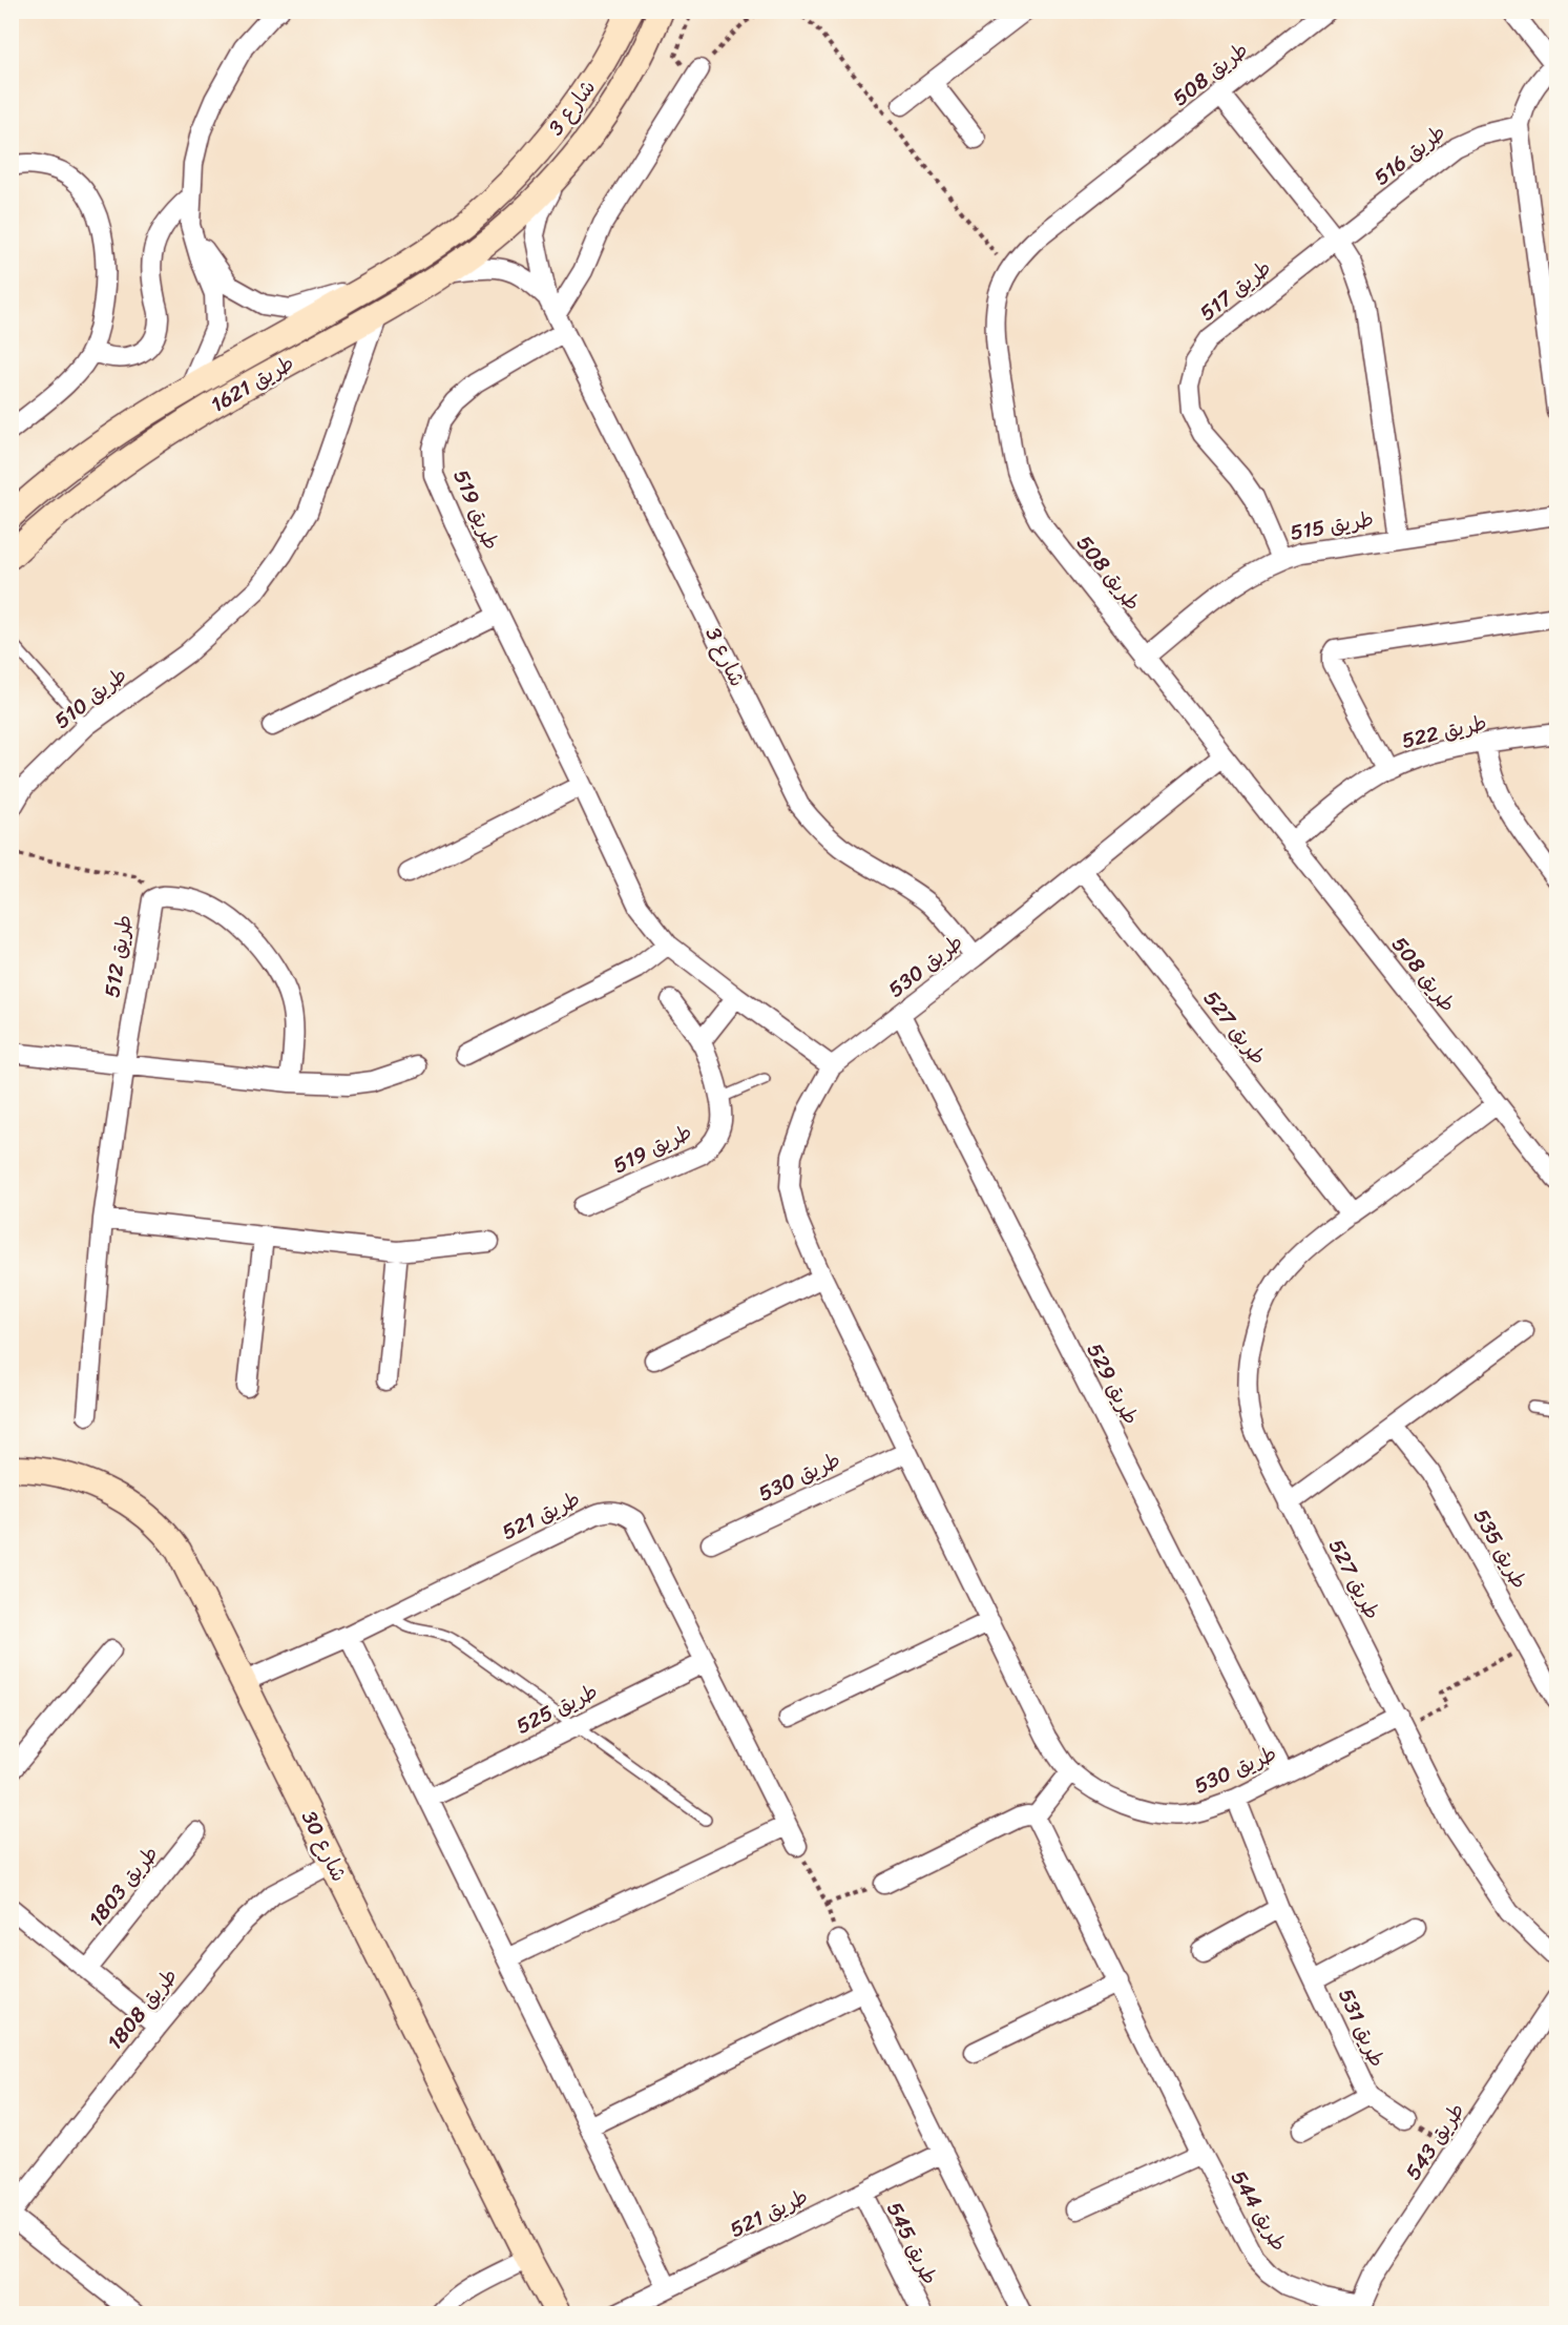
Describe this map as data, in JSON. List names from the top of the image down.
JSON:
{
  "streets": {
    "street": [
      "طريق 508",
      "شارع 3",
      "طريق 516",
      "طريق 517",
      "طريق 1621",
      "طريق 519",
      "طريق 515",
      "طريق 510",
      "طريق 522",
      "طريق 512",
      "طريق 530",
      "طريق 527",
      "طريق 529",
      "طريق 521",
      "طريق 535",
      "طريق 525",
      "شارع 30",
      "طريق 1803",
      "طريق 1808",
      "طريق 531",
      "طريق 543",
      "طريق 544",
      "طريق 545"
    ]
  },
  "crossings": [
    ["طريق 508", "طريق 515"],
    ["طريق 508", "طريق 522"],
    ["طريق 508", "طريق 530"],
    ["طريق 508", "طريق 527"],
    ["شارع 3", "طريق 1621"],
    ["شارع 3", "طريق 519"],
    ["شارع 3", "طريق 530"],
    ["طريق 516", "طريق 517"],
    ["طريق 517", "طريق 515"],
    ["طريق 1621", "طريق 510"],
    ["طريق 519", "طريق 530"],
    ["طريق 530", "طريق 527"],
    ["طريق 530", "طريق 529"],
    ["طريق 530", "طريق 531"],
    ["طريق 521", "طريق 525"],
    ["طريق 521", "شارع 30"],
    ["طريق 521", "طريق 545"],
    ["شارع 30", "طريق 1808"],
    ["طريق 543", "طريق 544"]
  ]
}
